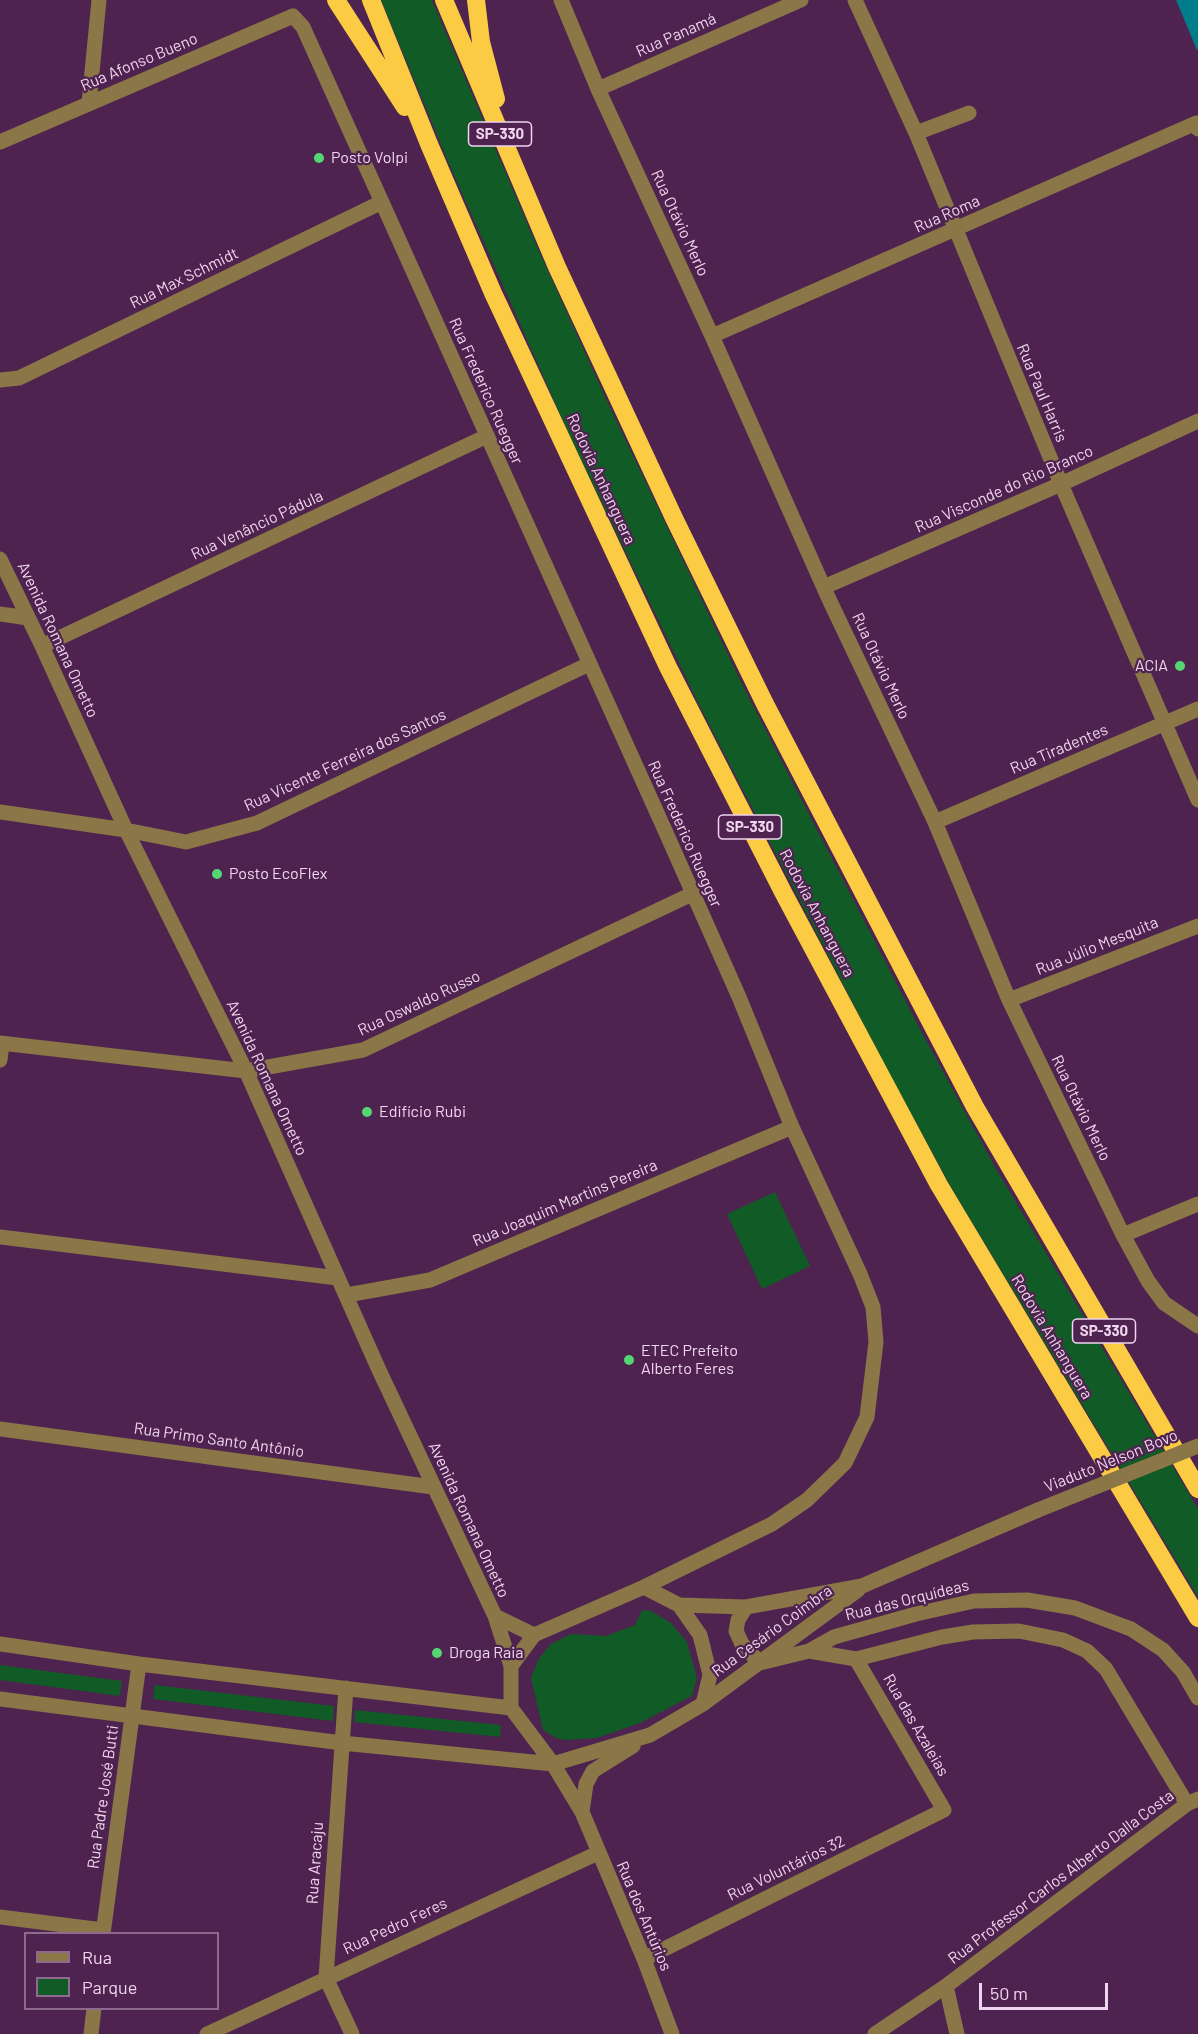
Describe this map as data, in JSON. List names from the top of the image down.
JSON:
{
  "streets": {
    "highway": ["SP-330", "Rodovia Anhanguera"],
    "street": [
      "Rua Panamá",
      "Rua Afonso Bueno",
      "Rua Roma",
      "Rua Otávio Merlo",
      "Rua Max Schmidt",
      "Rua Frederico Ruegger",
      "Rua Paul Harris",
      "Rua Visconde do Rio Branco",
      "Rua Venâncio Pádula",
      "Avenida Romana Ometto",
      "Rua Tiradentes",
      "Rua Vicente Ferreira dos Santos",
      "Rua Júlio Mesquita",
      "Rua Oswaldo Russo",
      "Rua Joaquim Martins Pereira",
      "Rua Primo Santo Antônio",
      "Viaduto Nelson Bovo",
      "Rua das Orquídeas",
      "Rua Cesário Coimbra",
      "Rua das Azaleias",
      "Rua Padre José Butti",
      "Rua Aracaju",
      "Rua Voluntários 32",
      "Rua Professor Carlos Alberto Dalla Costa",
      "Rua dos Antúrios",
      "Rua Pedro Feres"
    ]
  },
  "crossings": [
    ["Rua Panamá", "Rua Otávio Merlo"],
    ["Rua Afonso Bueno", "Rua Frederico Ruegger"],
    ["Rua Roma", "Rua Otávio Merlo"],
    ["Rua Roma", "Rua Paul Harris"],
    ["Rua Otávio Merlo", "Rua Visconde do Rio Branco"],
    ["Rua Otávio Merlo", "Rua Tiradentes"],
    ["Rua Otávio Merlo", "Rua Júlio Mesquita"],
    ["Rua Max Schmidt", "Rua Frederico Ruegger"],
    ["Rua Frederico Ruegger", "Rua Venâncio Pádula"],
    ["Rua Frederico Ruegger", "Avenida Romana Ometto"],
    ["Rua Frederico Ruegger", "Rua Vicente Ferreira dos Santos"],
    ["Rua Frederico Ruegger", "Rua Oswaldo Russo"],
    ["Rua Frederico Ruegger", "Rua Joaquim Martins Pereira"],
    ["Rua Frederico Ruegger", "Rua Cesário Coimbra"],
    ["Rua Frederico Ruegger", "Rua dos Antúrios"],
    ["Rua Paul Harris", "Rua Visconde do Rio Branco"],
    ["Rua Paul Harris", "Rua Tiradentes"],
    ["Rua Venâncio Pádula", "Avenida Romana Ometto"],
    ["Avenida Romana Ometto", "Rua Vicente Ferreira dos Santos"],
    ["Avenida Romana Ometto", "Rua Oswaldo Russo"],
    ["Avenida Romana Ometto", "Rua Joaquim Martins Pereira"],
    ["Avenida Romana Ometto", "Rua Primo Santo Antônio"],
    ["Avenida Romana Ometto", "Rua Cesário Coimbra"],
    ["Avenida Romana Ometto", "Rua dos Antúrios"],
    ["Viaduto Nelson Bovo", "Rua Cesário Coimbra"],
    ["Rua das Orquídeas", "Rua Cesário Coimbra"],
    ["Rua das Orquídeas", "Rua das Azaleias"],
    ["Rua das Orquídeas", "Rua Professor Carlos Alberto Dalla Costa"],
    ["Rua Cesário Coimbra", "Rua dos Antúrios"],
    ["Rua das Azaleias", "Rua Voluntários 32"],
    ["Rua Aracaju", "Rua Pedro Feres"],
    ["Rua Voluntários 32", "Rua dos Antúrios"],
    ["Rua dos Antúrios", "Rua Pedro Feres"]
  ],
  "places": [
    "Posto Volpi",
    "ACIA",
    "Posto EcoFlex",
    "Edifício Rubi",
    "ETEC Prefeito Alberto Feres",
    "Droga Raia"
  ],
  "legend": ["Rua", "Parque"],
  "scale_bar": "50 m"
}
